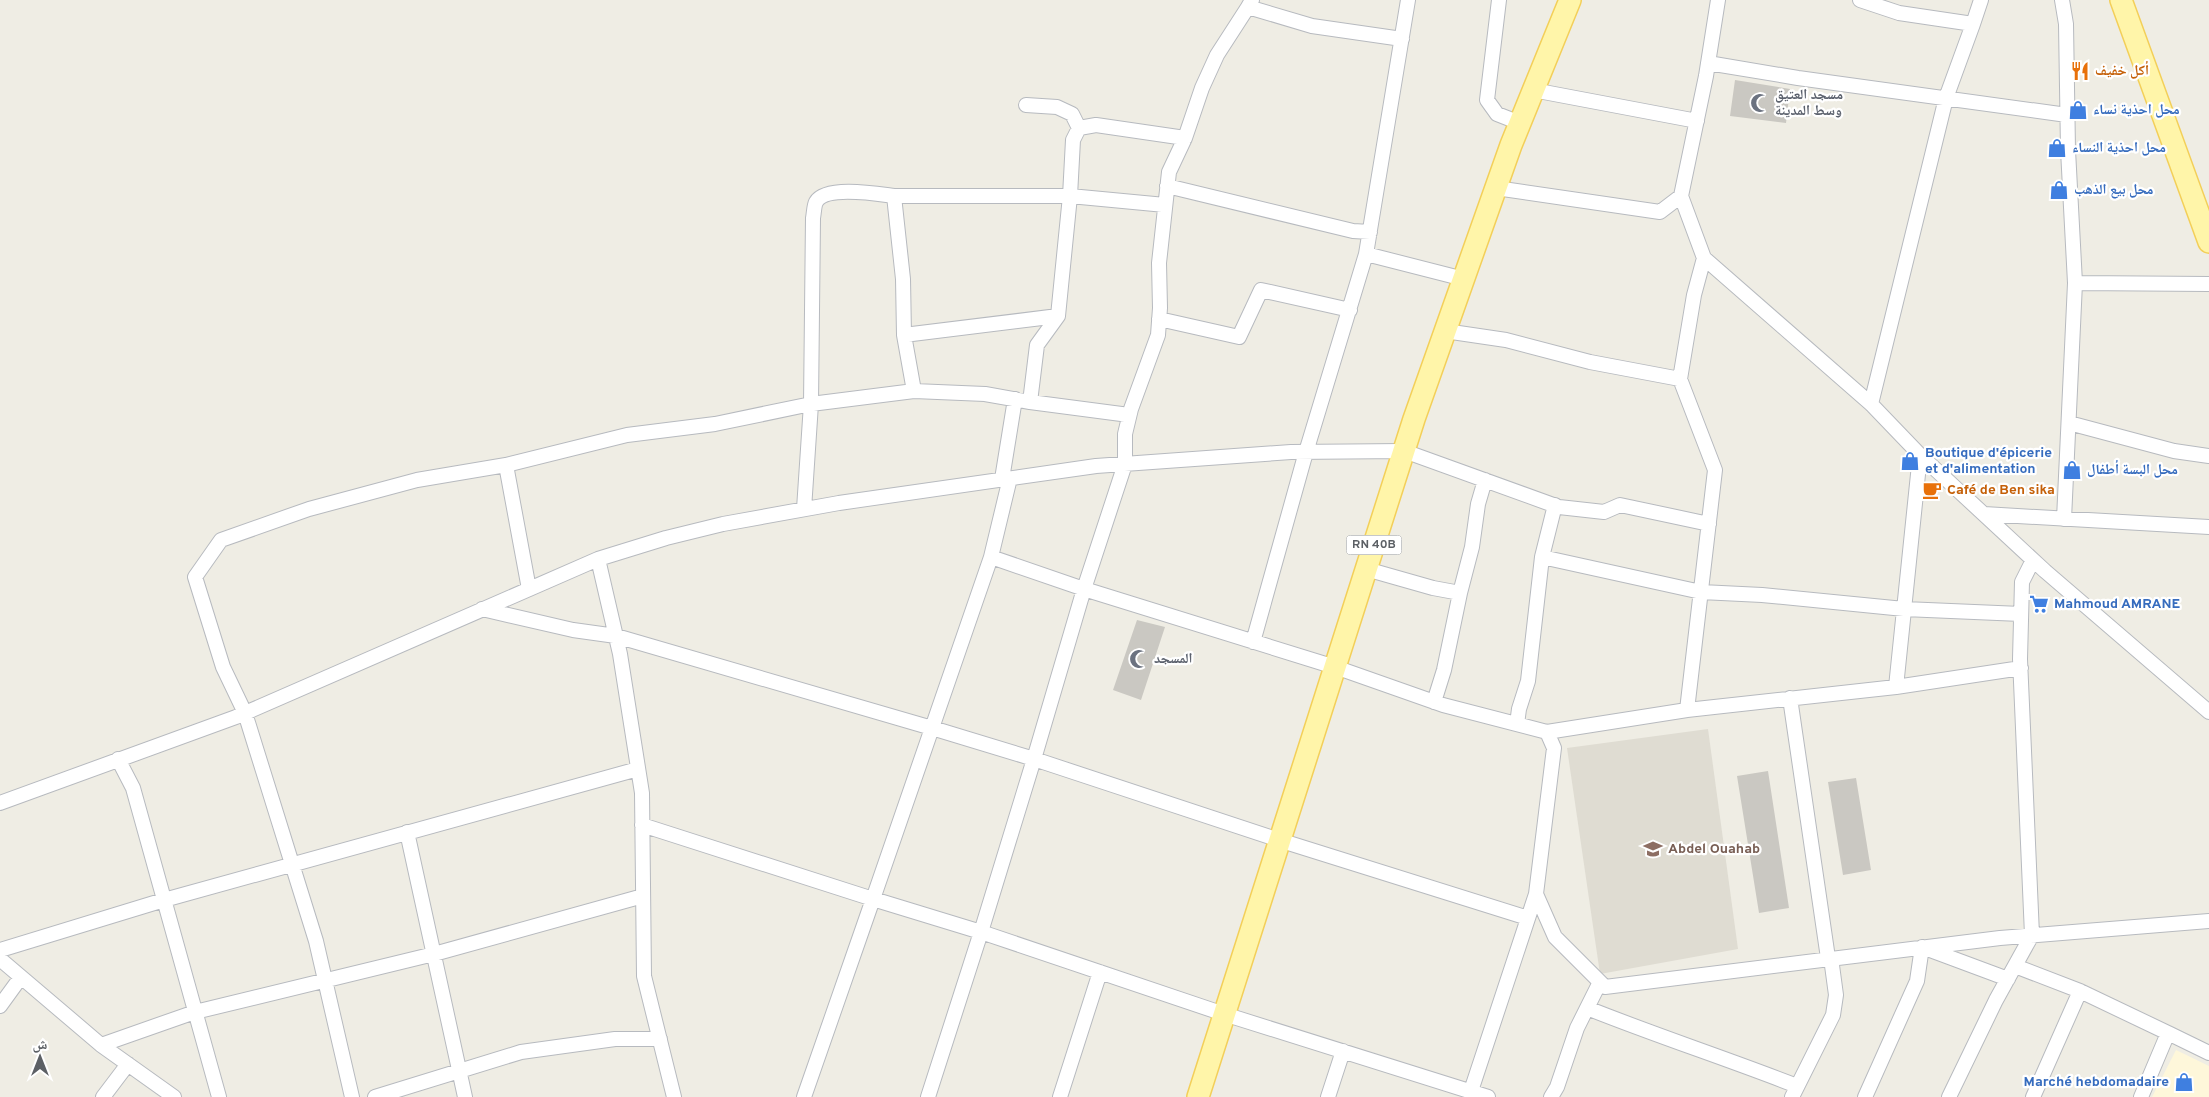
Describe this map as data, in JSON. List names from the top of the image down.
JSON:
{
  "streets": {
    "main road": ["RN 40B"]
  },
  "places": {
    "restaurant": ["أكل خفيف"],
    "mosque": ["مسجد العتيق وسط المدينة", "المسجد"],
    "shop": [
      "محل احذية نساء",
      "محل احذية النساء",
      "محل بيع الذهب",
      "Boutique d'épicerie et d'alimentation",
      "محل البسة أطفال",
      "Marché hebdomadaire"
    ],
    "cafe": ["Café de Ben sika"],
    "supermarket": ["Mahmoud AMRANE"],
    "school or university": ["Abdel Ouahab"]
  },
  "north": "top"
}
